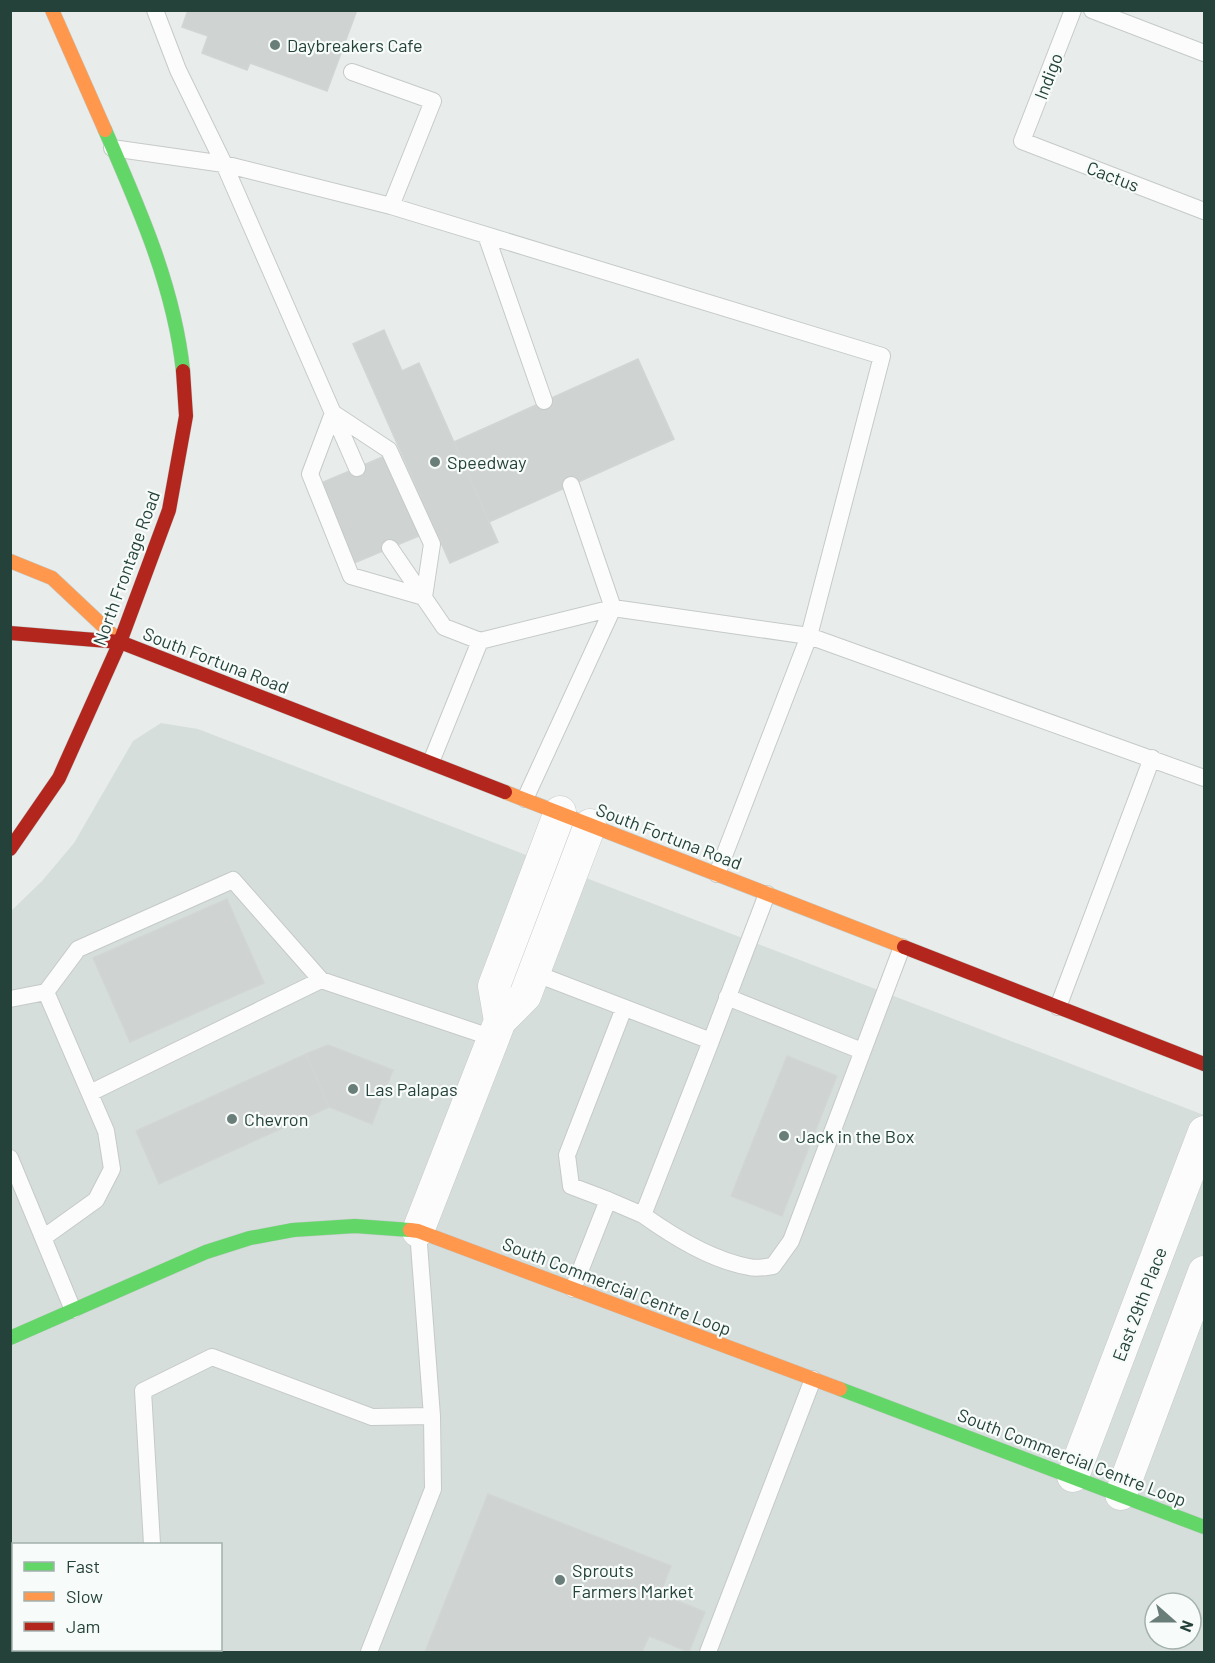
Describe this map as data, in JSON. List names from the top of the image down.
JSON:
{
  "streets": {
    "main road": ["North Frontage Road", "South Fortuna Road", "South Commercial Centre Loop"],
    "street": ["East 29th Place"],
    "lane": ["Indigo", "Cactus"]
  },
  "crossings": [
    ["Indigo", "Cactus"],
    ["North Frontage Road", "South Fortuna Road"],
    ["South Commercial Centre Loop", "East 29th Place"]
  ],
  "places": [
    "Daybreakers Cafe",
    "Speedway",
    "Las Palapas",
    "Chevron",
    "Jack in the Box",
    "Sprouts Farmers Market"
  ],
  "legend": ["Fast", "Slow", "Jam"],
  "north": "right"
}
